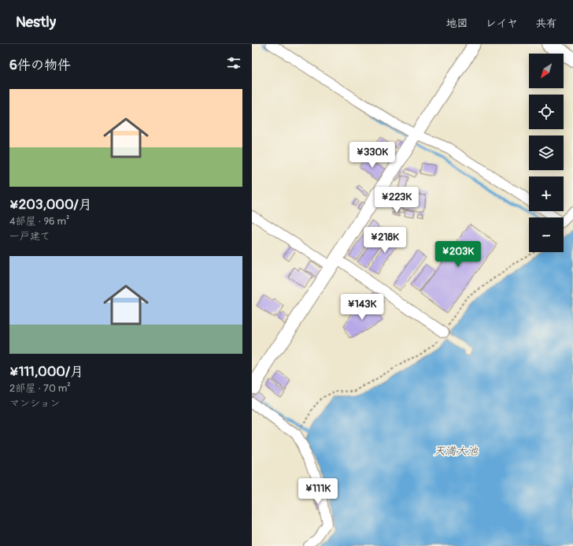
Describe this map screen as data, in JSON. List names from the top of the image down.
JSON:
{
  "water": ["天満大池"],
  "north": "bottom left",
  "page": {
    "header": "Nestly",
    "nav": ["地図", "レイヤ", "共有"],
    "heading": "6件の物件",
    "map_buttons": ["+", "−"],
    "list": [
      {
        "name": "¥203,000/月",
        "note": "4部屋 · 96 m² · 一戸建て"
      },
      {
        "name": "¥111,000/月",
        "note": "2部屋 · 70 m² · マンション"
      }
    ],
    "price": [
      "¥330K",
      "¥223K",
      "¥218K",
      "¥203K",
      "¥143K",
      "¥111K"
    ]
  }
}
